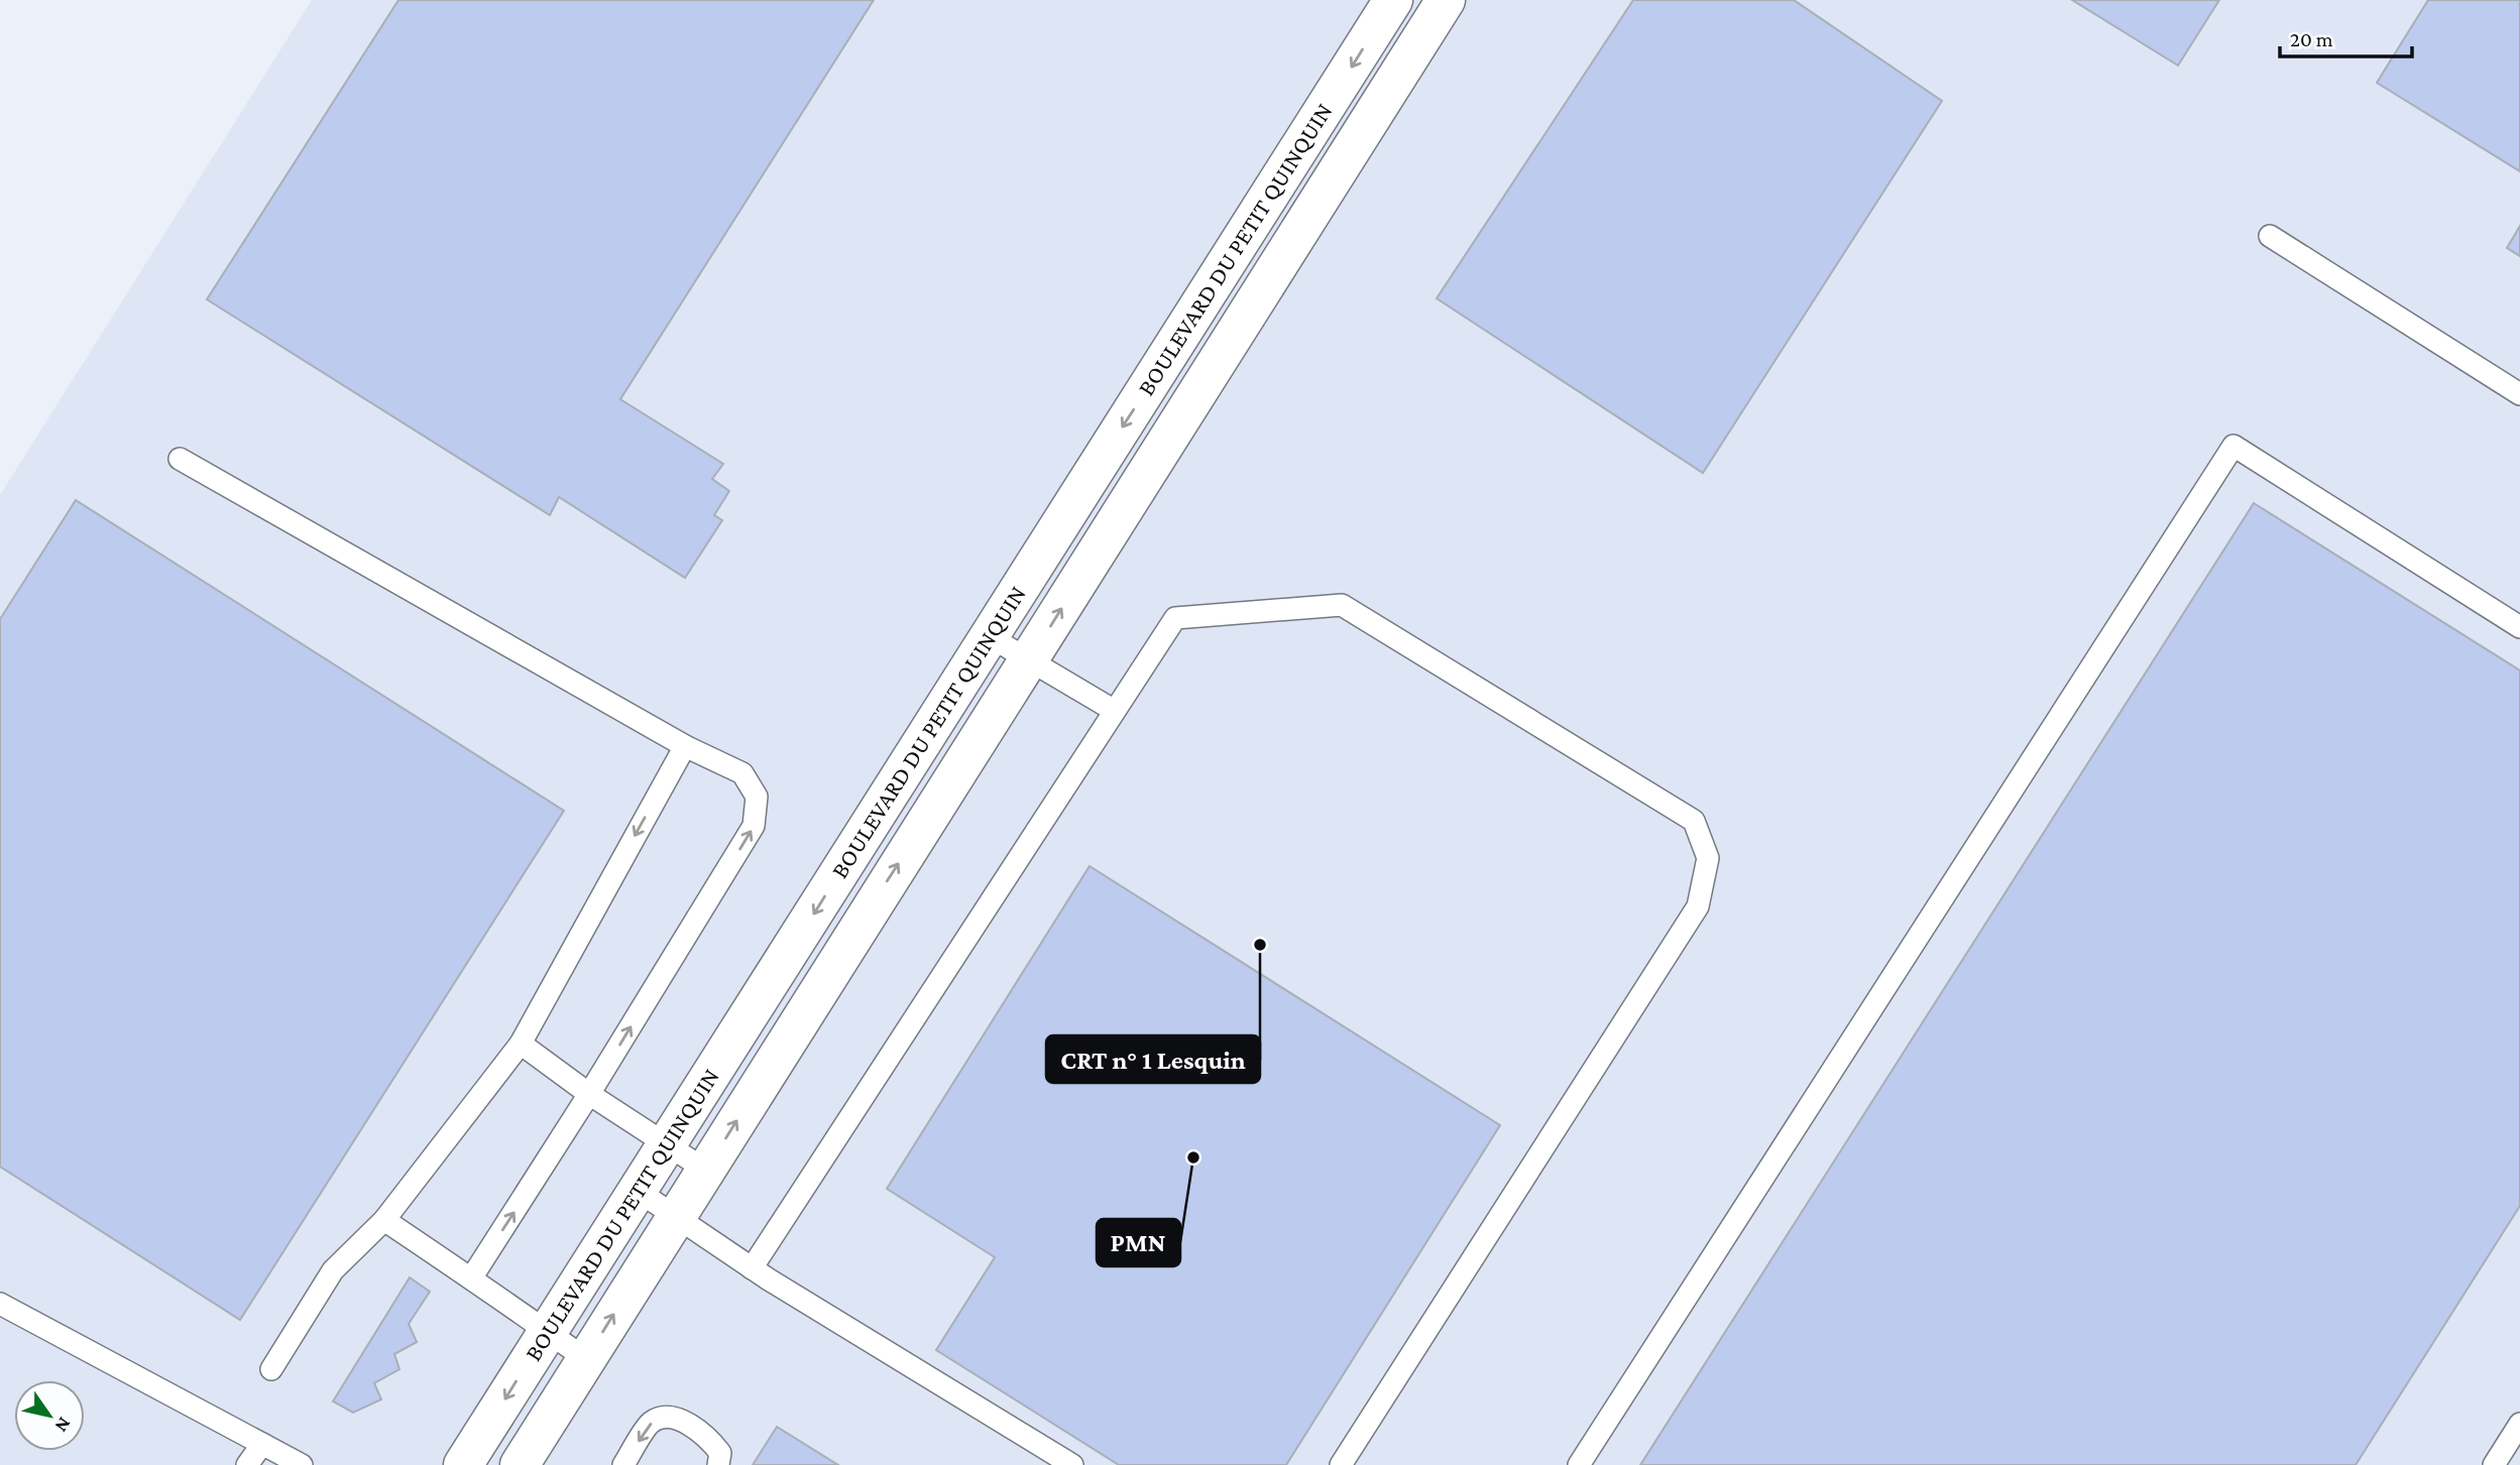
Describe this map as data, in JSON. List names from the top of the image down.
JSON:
{
  "streets": {
    "main road": ["BOULEVARD DU PETIT QUINQUIN"]
  },
  "places": ["CRT n° 1 Lesquin", "PMN"],
  "scale_bar": "20 m",
  "north": "bottom right"
}
